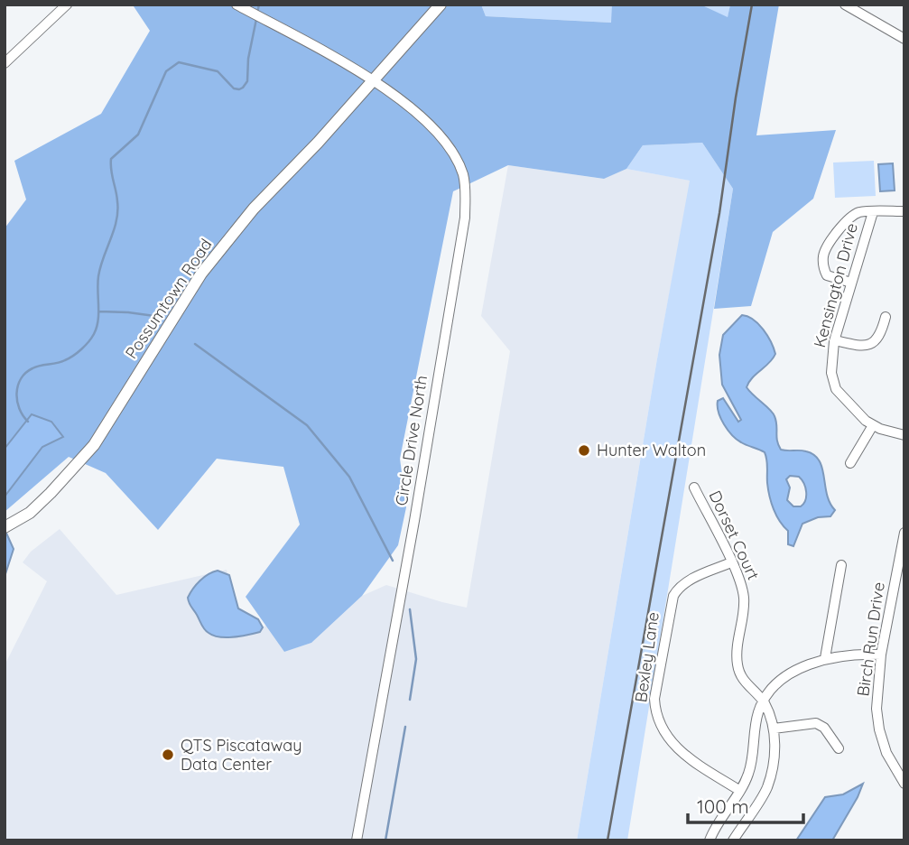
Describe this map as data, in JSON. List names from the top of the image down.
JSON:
{
  "streets": {
    "main road": ["Possumtown Road"],
    "street": [
      "Kensington Drive",
      "Circle Drive North",
      "Dorset Court",
      "Birch Run Drive",
      "Bexley Lane"
    ]
  },
  "crossings": [
    ["Possumtown Road", "Circle Drive North"],
    ["Dorset Court", "Bexley Lane"]
  ],
  "places": ["Hunter Walton", "QTS Piscataway Data Center"],
  "scale_bar": "100 m"
}
